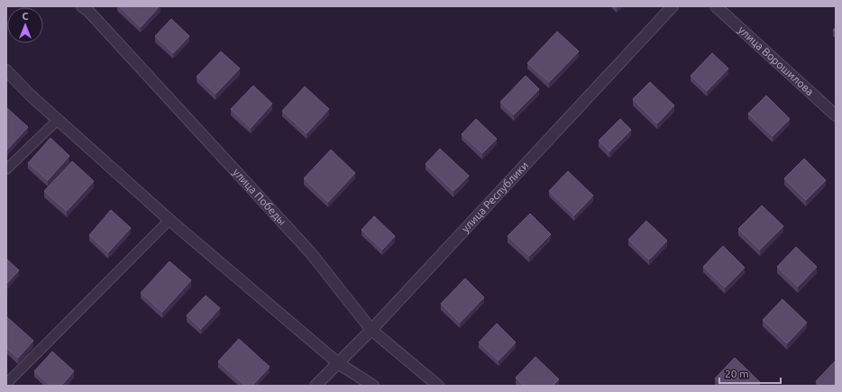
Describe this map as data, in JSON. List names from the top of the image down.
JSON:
{
  "streets": {
    "street": ["улица Ворошилова", "улица Победы", "улица Республики"]
  },
  "crossings": [
    ["улица Победы", "улица Республики"]
  ],
  "scale_bar": "20 m",
  "north": "top"
}
